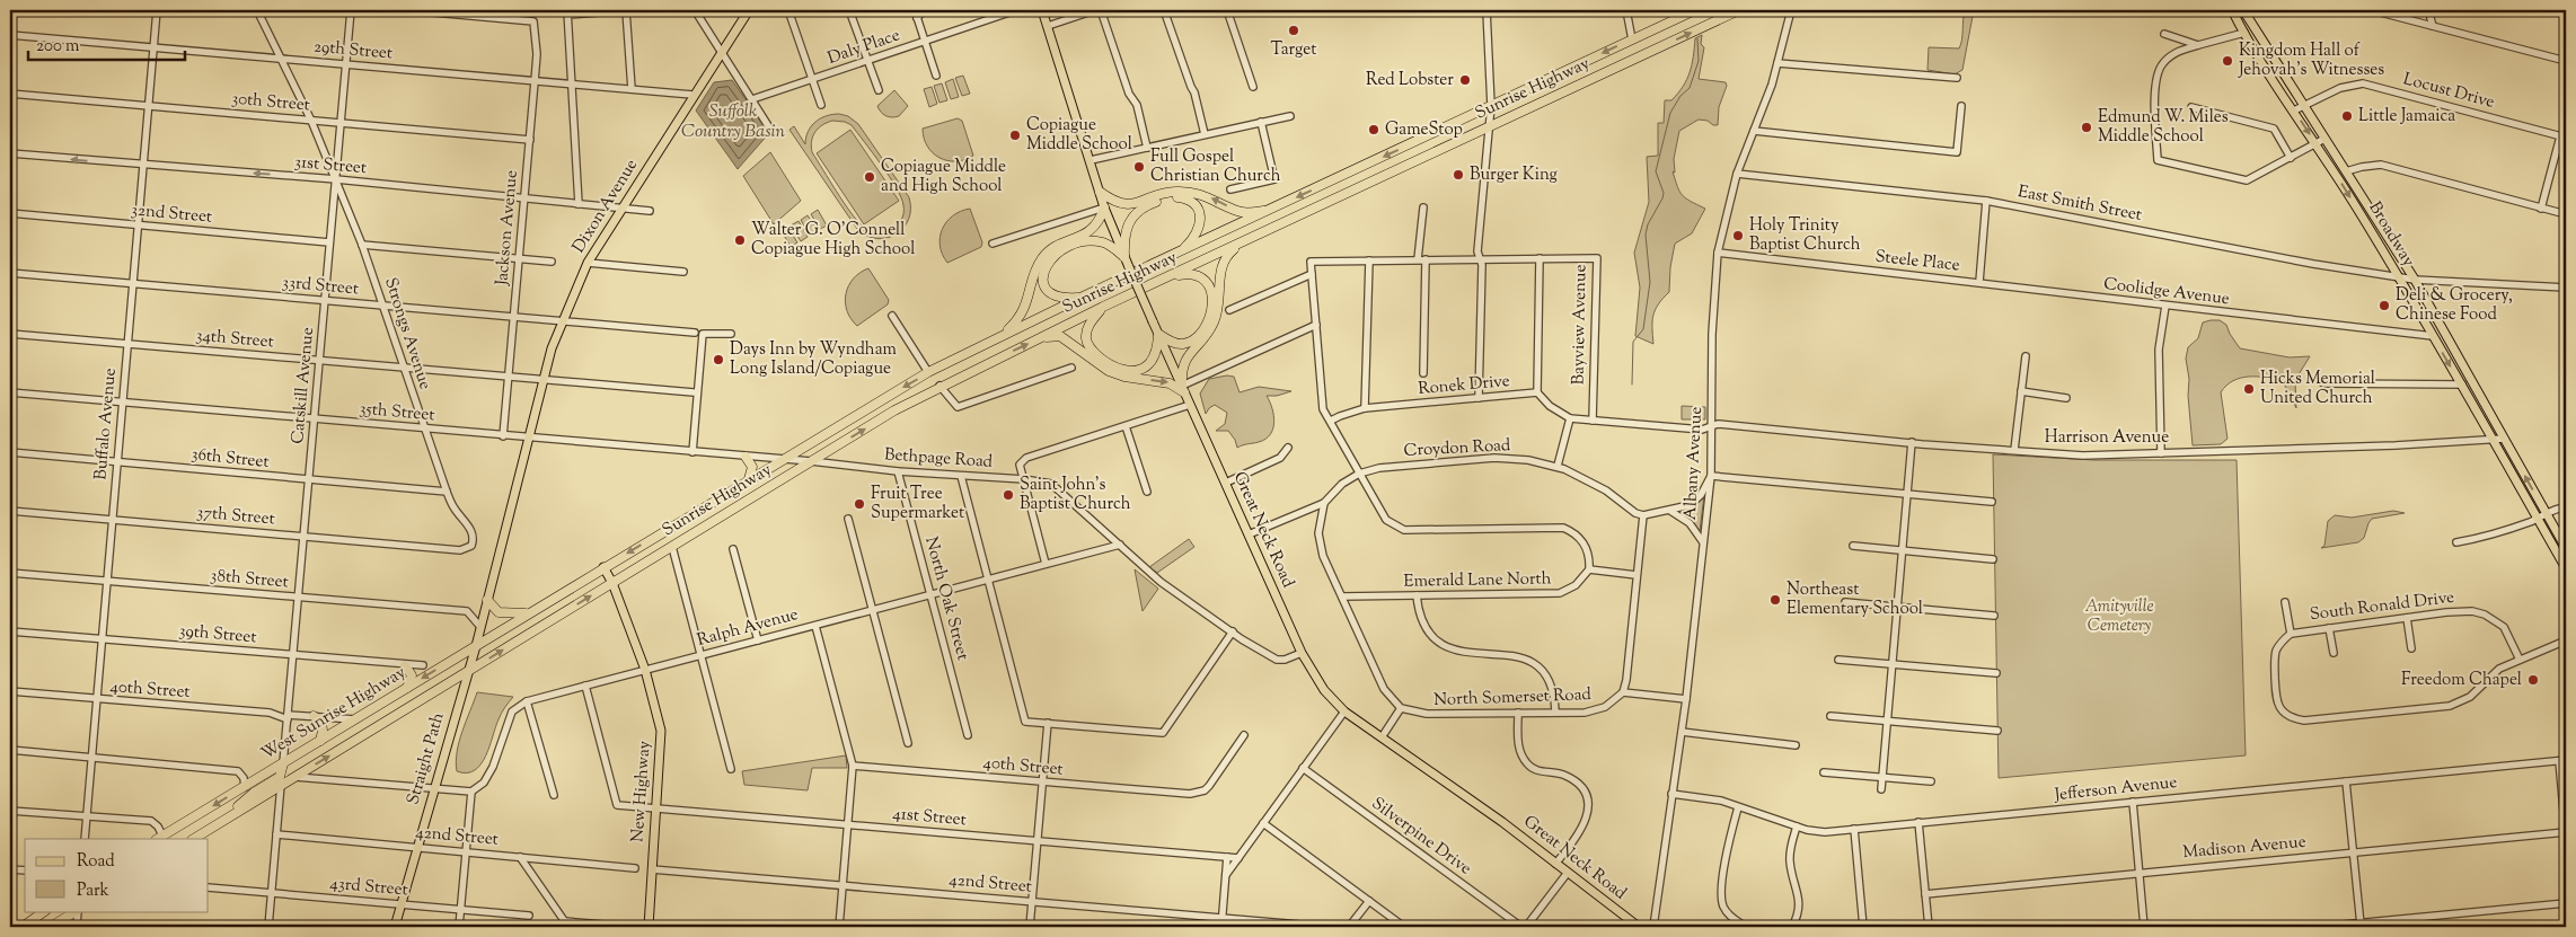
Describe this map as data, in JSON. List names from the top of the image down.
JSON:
{
  "streets": {
    "highway": ["Sunrise Highway", "West Sunrise Highway"],
    "main road": [
      "Dixon Avenue",
      "Broadway",
      "Great Neck Road",
      "Straight Path",
      "New Highway"
    ],
    "street": [
      "Daly Place",
      "29th Street",
      "Locust Drive",
      "30th Street",
      "31st Street",
      "East Smith Street",
      "32nd Street",
      "Jackson Avenue",
      "Steele Place",
      "33rd Street",
      "Coolidge Avenue",
      "Bayview Avenue",
      "Strongs Avenue",
      "34th Street",
      "Catskill Avenue",
      "Ronek Drive",
      "35th Street",
      "Buffalo Avenue",
      "Harrison Avenue",
      "Croydon Road",
      "36th Street",
      "Bethpage Road",
      "Albany Avenue",
      "37th Street",
      "38th Street",
      "Emerald Lane North",
      "North Oak Street",
      "South Ronald Drive",
      "Ralph Avenue",
      "39th Street",
      "40th Street",
      "North Somerset Road",
      "Jefferson Avenue",
      "41st Street",
      "42nd Street",
      "Silverpine Drive",
      "Madison Avenue",
      "43rd Street"
    ]
  },
  "crossings": [
    ["29th Street", "Dixon Avenue"],
    ["29th Street", "Jackson Avenue"],
    ["29th Street", "Strongs Avenue"],
    ["29th Street", "Catskill Avenue"],
    ["29th Street", "Buffalo Avenue"],
    ["Sunrise Highway", "35th Street"],
    ["Sunrise Highway", "Bethpage Road"],
    ["Sunrise Highway", "West Sunrise Highway"],
    ["Sunrise Highway", "New Highway"],
    ["Locust Drive", "Broadway"],
    ["30th Street", "Jackson Avenue"],
    ["30th Street", "Strongs Avenue"],
    ["30th Street", "Catskill Avenue"],
    ["30th Street", "Buffalo Avenue"],
    ["31st Street", "Dixon Avenue"],
    ["31st Street", "Jackson Avenue"],
    ["31st Street", "Strongs Avenue"],
    ["31st Street", "Catskill Avenue"],
    ["31st Street", "Buffalo Avenue"],
    ["East Smith Street", "Broadway"],
    ["East Smith Street", "Albany Avenue"],
    ["Dixon Avenue", "33rd Street"],
    ["Dixon Avenue", "34th Street"],
    ["Dixon Avenue", "35th Street"],
    ["32nd Street", "Catskill Avenue"],
    ["32nd Street", "Buffalo Avenue"],
    ["Jackson Avenue", "33rd Street"],
    ["Jackson Avenue", "34th Street"],
    ["Jackson Avenue", "35th Street"],
    ["Broadway", "Coolidge Avenue"],
    ["Broadway", "Harrison Avenue"],
    ["Steele Place", "Coolidge Avenue"],
    ["Steele Place", "Albany Avenue"],
    ["33rd Street", "Strongs Avenue"],
    ["33rd Street", "Catskill Avenue"],
    ["33rd Street", "Buffalo Avenue"],
    ["Strongs Avenue", "34th Street"],
    ["Strongs Avenue", "Catskill Avenue"],
    ["Strongs Avenue", "35th Street"],
    ["Strongs Avenue", "36th Street"],
    ["Strongs Avenue", "37th Street"],
    ["34th Street", "Catskill Avenue"],
    ["34th Street", "Buffalo Avenue"],
    ["Catskill Avenue", "35th Street"],
    ["Catskill Avenue", "36th Street"],
    ["Catskill Avenue", "37th Street"],
    ["Catskill Avenue", "38th Street"],
    ["Catskill Avenue", "39th Street"],
    ["Catskill Avenue", "40th Street"],
    ["Catskill Avenue", "West Sunrise Highway"],
    ["35th Street", "Buffalo Avenue"],
    ["35th Street", "Bethpage Road"],
    ["Buffalo Avenue", "36th Street"],
    ["Buffalo Avenue", "37th Street"],
    ["Buffalo Avenue", "38th Street"],
    ["Buffalo Avenue", "39th Street"],
    ["Buffalo Avenue", "40th Street"],
    ["Harrison Avenue", "Albany Avenue"],
    ["Croydon Road", "Great Neck Road"],
    ["Bethpage Road", "Great Neck Road"],
    ["Bethpage Road", "North Oak Street"],
    ["Bethpage Road", "Ralph Avenue"],
    ["Albany Avenue", "Jefferson Avenue"],
    ["38th Street", "Straight Path"],
    ["North Oak Street", "Ralph Avenue"],
    ["Ralph Avenue", "New Highway"],
    ["Ralph Avenue", "41st Street"],
    ["40th Street", "West Sunrise Highway"],
    ["West Sunrise Highway", "Straight Path"],
    ["Straight Path", "42nd Street"],
    ["Straight Path", "43rd Street"],
    ["New Highway", "41st Street"],
    ["New Highway", "42nd Street"]
  ],
  "one_way": ["31st Street"],
  "water": ["Suffolk Country Basin"],
  "parks": ["Amityville Cemetery"],
  "places": [
    "Target",
    "Kingdom Hall of Jehovah’s Witnesses",
    "Red Lobster",
    "Little Jamaica",
    "Edmund W. Miles Middle School",
    "GameStop",
    "Copiague Middle School",
    "Full Gospel Christian Church",
    "Burger King",
    "Copiague Middle and High School",
    "Holy Trinity Baptist Church",
    "Walter G. O'Connell Copiague High School",
    "Deli & Grocery, Chinese Food",
    "Days Inn by Wyndham Long Island/Copiague",
    "Hicks Memorial United Church",
    "Saint John's Baptist Church",
    "Fruit Tree Supermarket",
    "Northeast Elementary School",
    "Freedom Chapel"
  ],
  "legend": ["Road", "Park"],
  "scale_bar": "200 m"
}
